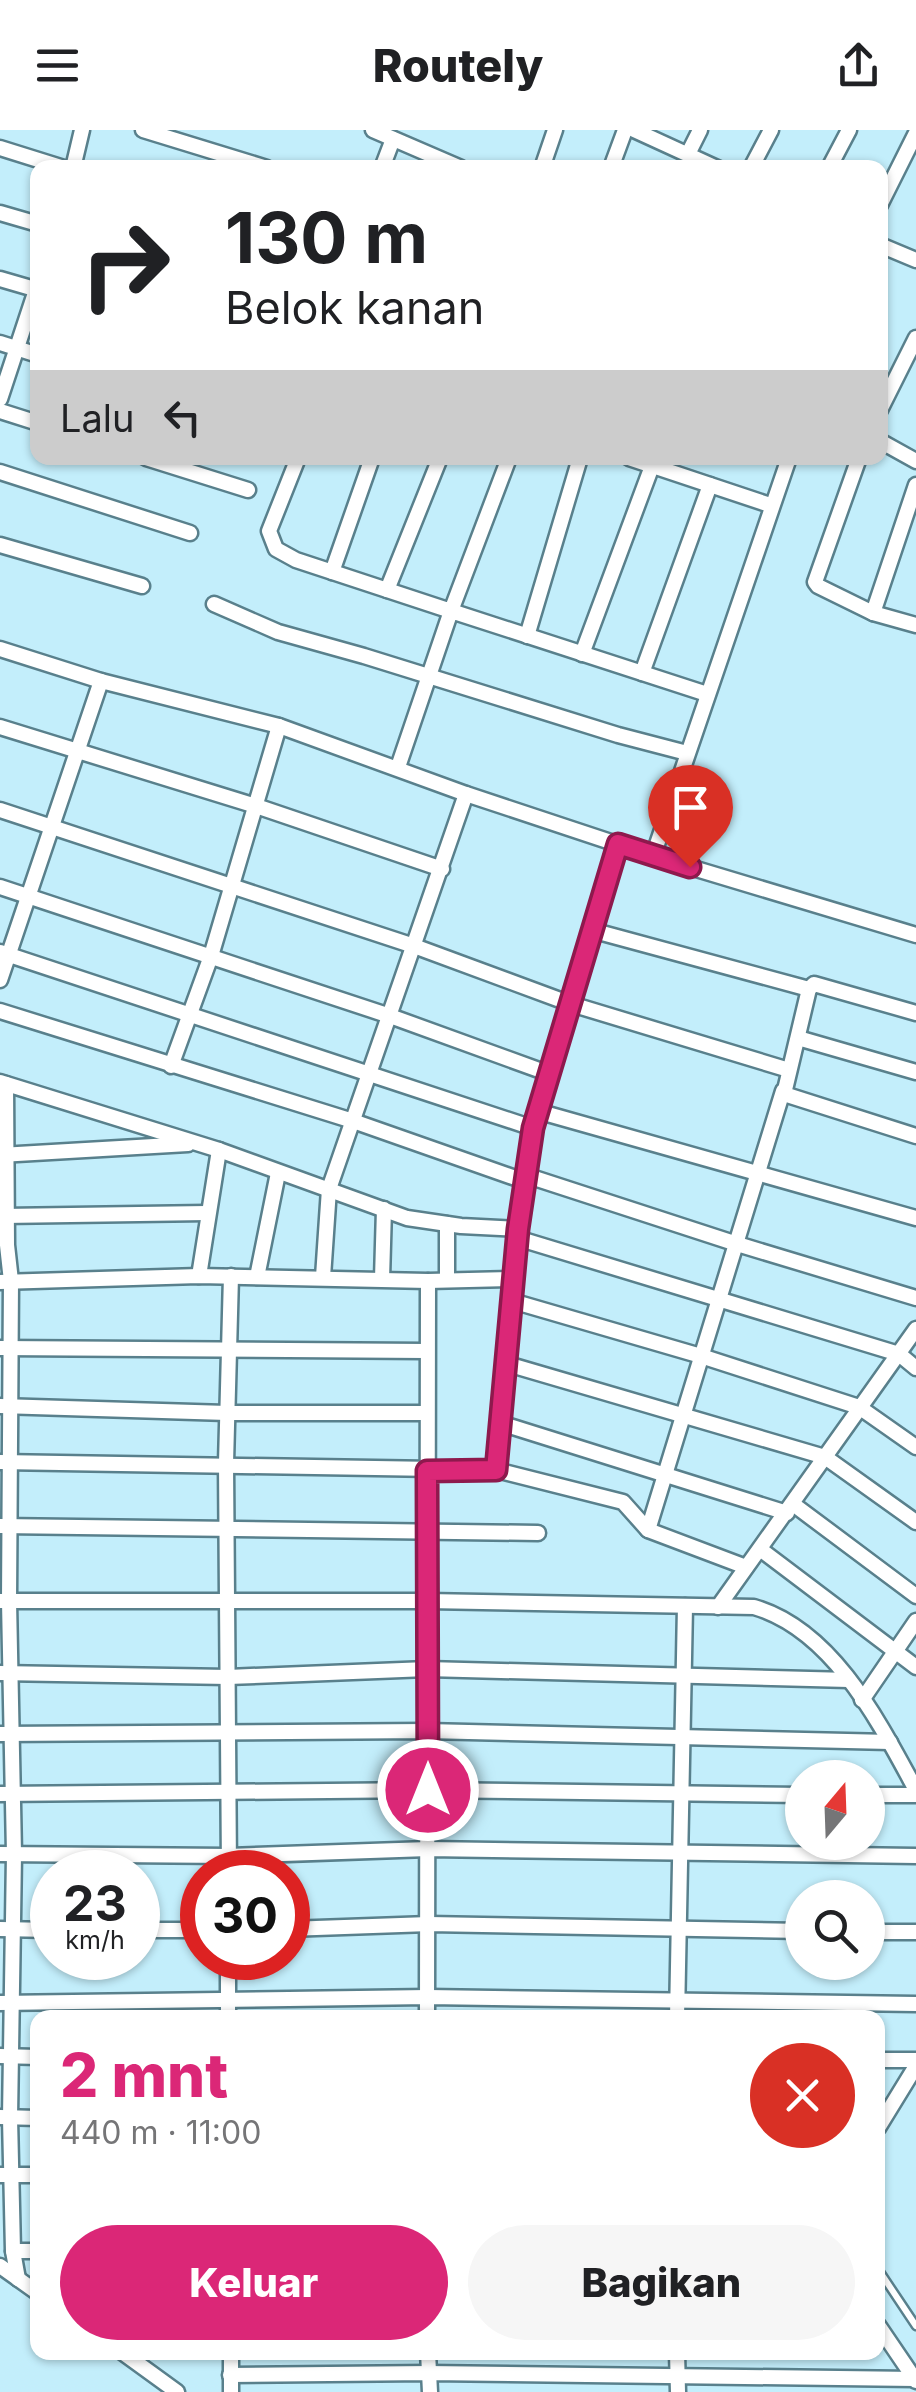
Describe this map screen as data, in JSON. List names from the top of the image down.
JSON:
{
  "north": "top",
  "page": {
    "header": "Routely",
    "turn": ["130 m", "Belok kanan"],
    "then": "Lalu",
    "speed": "23 km/h",
    "limit": "30",
    "heading": ["2 mnt", "440 m · 11:00"],
    "buttons": ["Keluar", "Bagikan"]
  }
}
